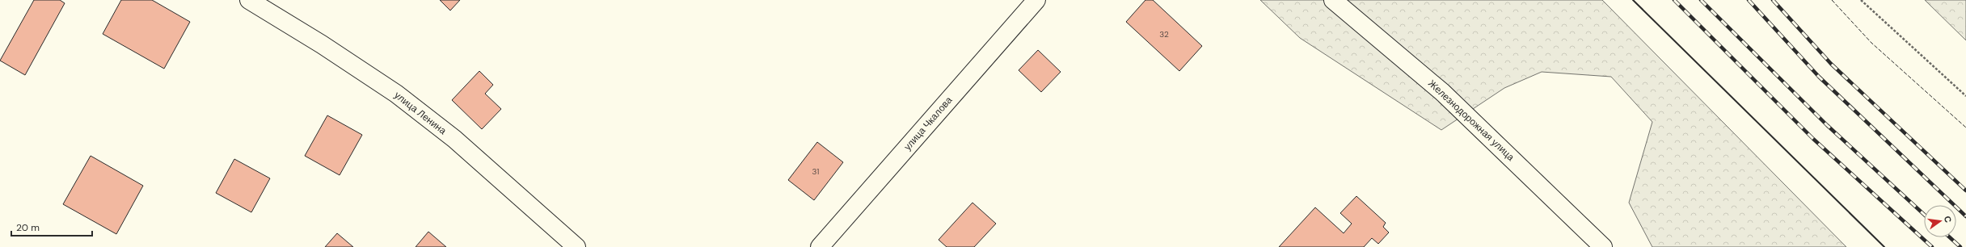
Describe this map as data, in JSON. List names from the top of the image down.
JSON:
{
  "streets": {
    "street": ["улица Ленина", "Железнодорожная улица", "улица Чкалова"]
  },
  "house_numbers": ["32", "31"],
  "scale_bar": "20 m",
  "north": "right"
}
